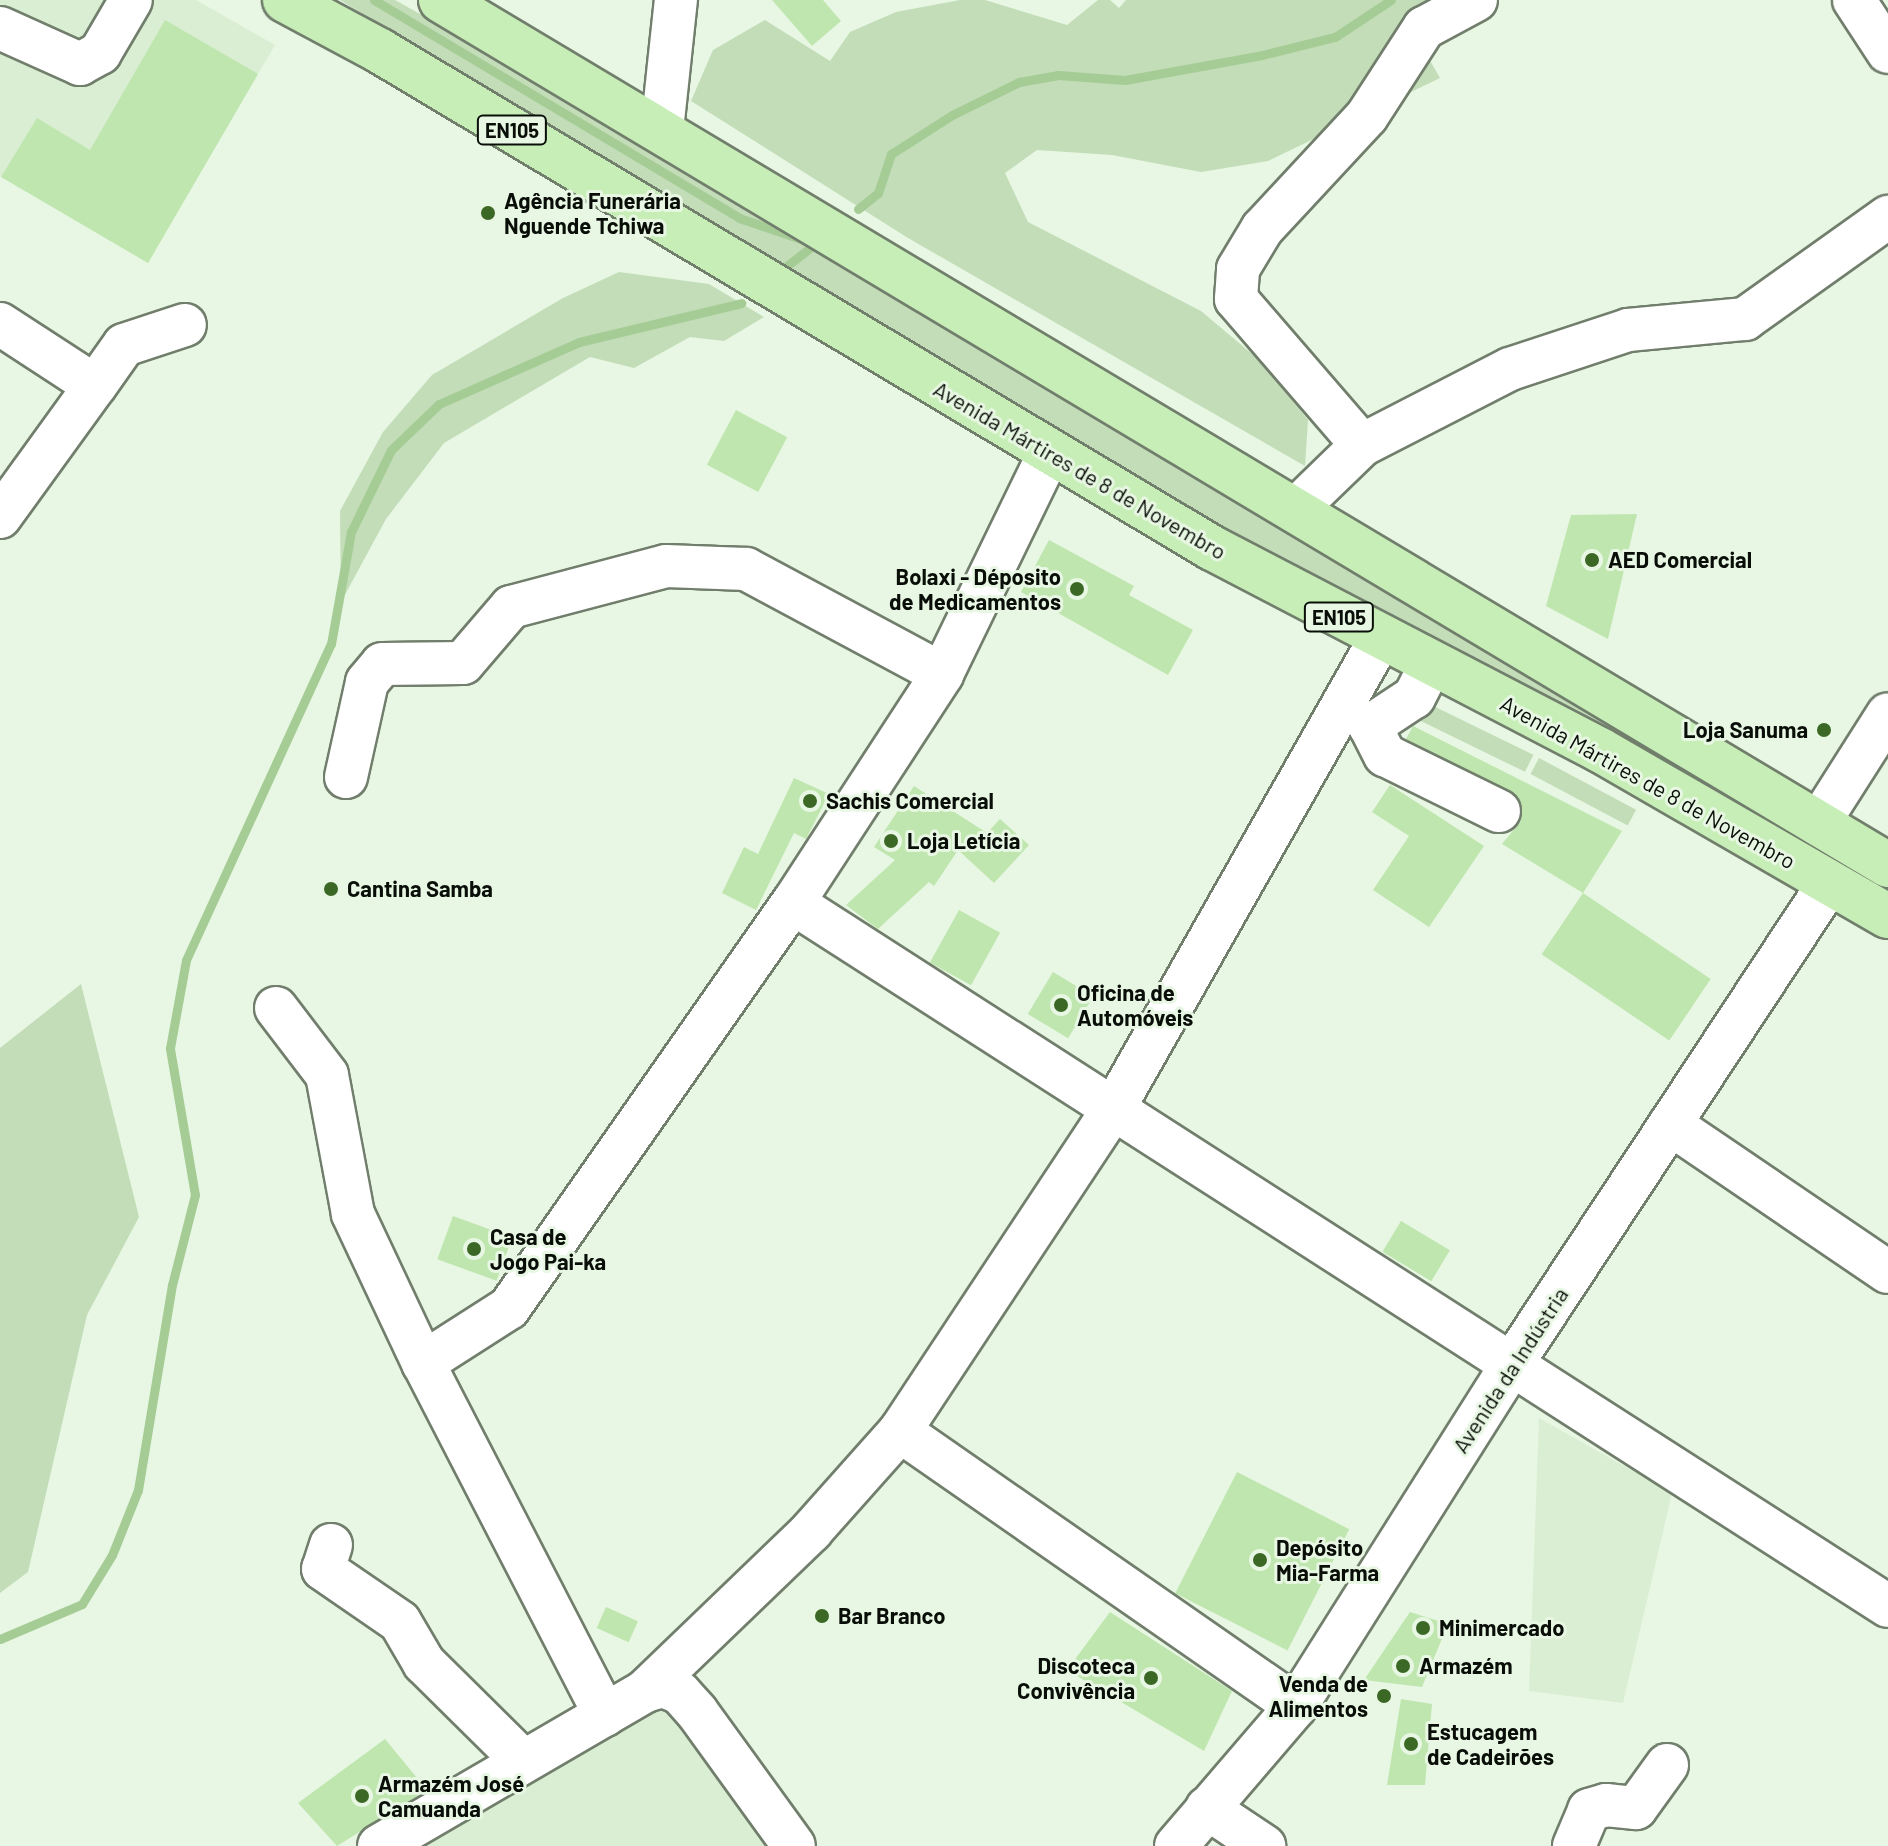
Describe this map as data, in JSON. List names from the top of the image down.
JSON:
{
  "streets": {
    "main road": ["EN105", "Avenida Mártires de 8 de Novembro"],
    "street": ["Avenida da Indústria"]
  },
  "crossings": [
    ["Avenida Mártires de 8 de Novembro", "Avenida da Indústria"]
  ],
  "places": [
    "Agência Funerária Nguende Tchiwa",
    "AED Comercial",
    "Bolaxi - Déposito de Medicamentos",
    "Loja Sanuma",
    "Sachis Comercial",
    "Loja Letícia",
    "Cantina Samba",
    "Oficina de Automóveis",
    "Casa de Jogo Pai-ka",
    "Depósito Mia-Farma",
    "Bar Branco",
    "Minimercado",
    "Armazém",
    "Discoteca Convivência",
    "Venda de Alimentos",
    "Estucagem de Cadeirões",
    "Armazém José Camuanda"
  ]
}
